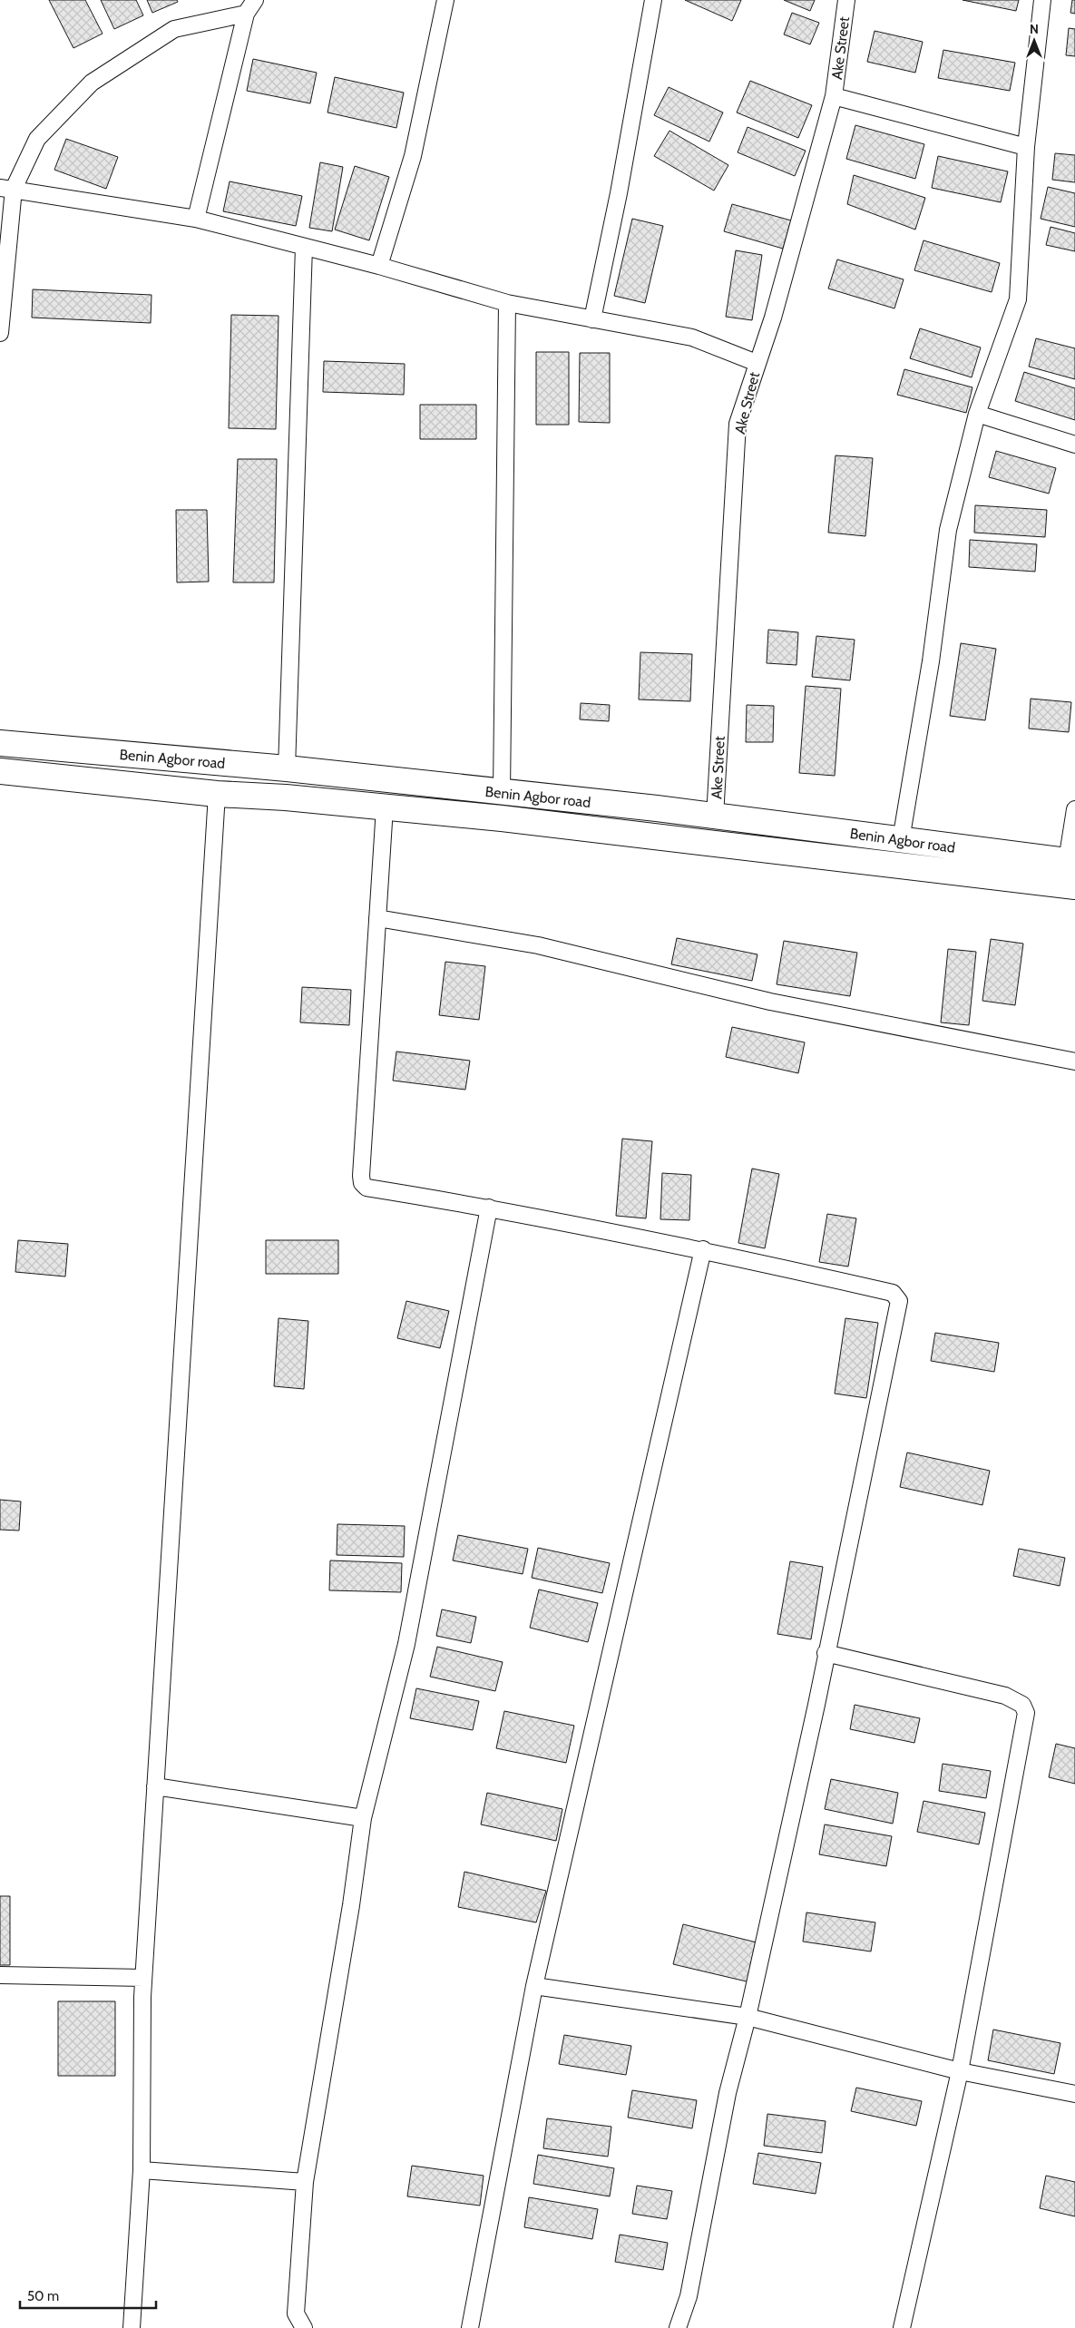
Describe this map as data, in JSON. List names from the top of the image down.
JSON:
{
  "streets": {
    "highway": ["Benin Agbor road"],
    "street": ["Ake Street"]
  },
  "crossings": [
    ["Ake Street", "Benin Agbor road"]
  ],
  "scale_bar": "50 m",
  "north": "top"
}
